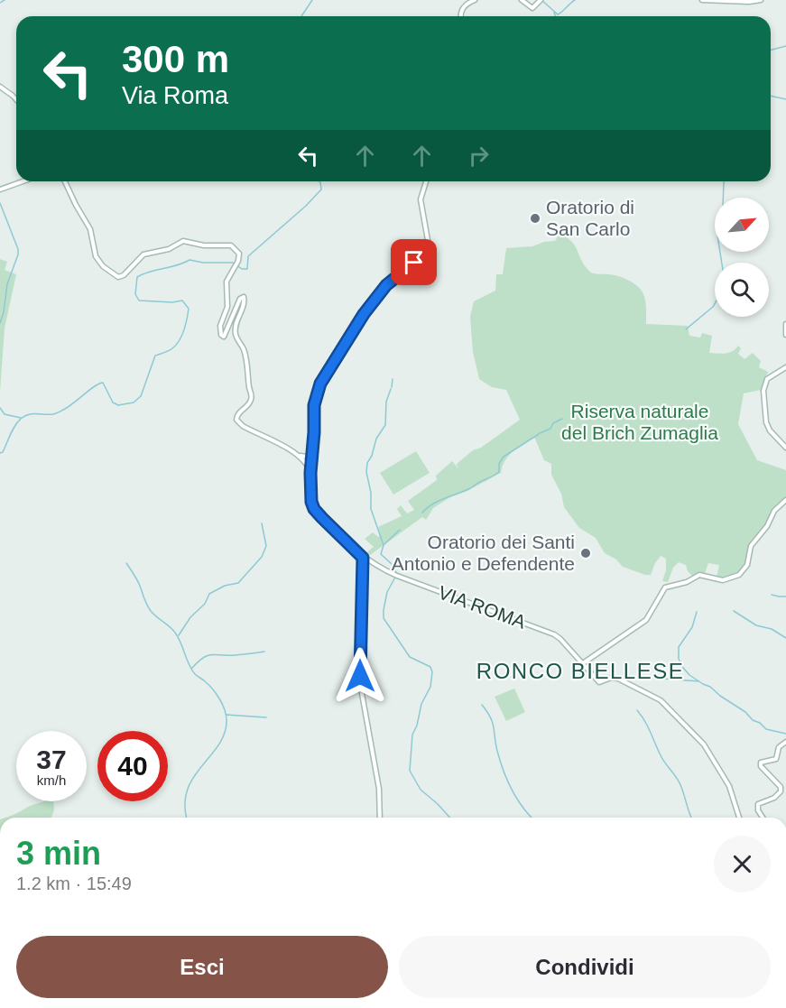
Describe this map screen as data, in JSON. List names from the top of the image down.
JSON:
{
  "streets": {
    "street": ["VIA ROMA"]
  },
  "districts": ["RONCO BIELLESE"],
  "parks": ["Riserva naturale del Brich Zumaglia"],
  "places": ["Oratorio di San Carlo", "Oratorio dei Santi Antonio e Defendente"],
  "north": "top right",
  "page": {
    "turn": ["300 m", "Via Roma"],
    "speed": "37 km/h",
    "limit": "40",
    "heading": ["3 min", "1.2 km · 15:49"],
    "buttons": ["Esci", "Condividi"]
  }
}
